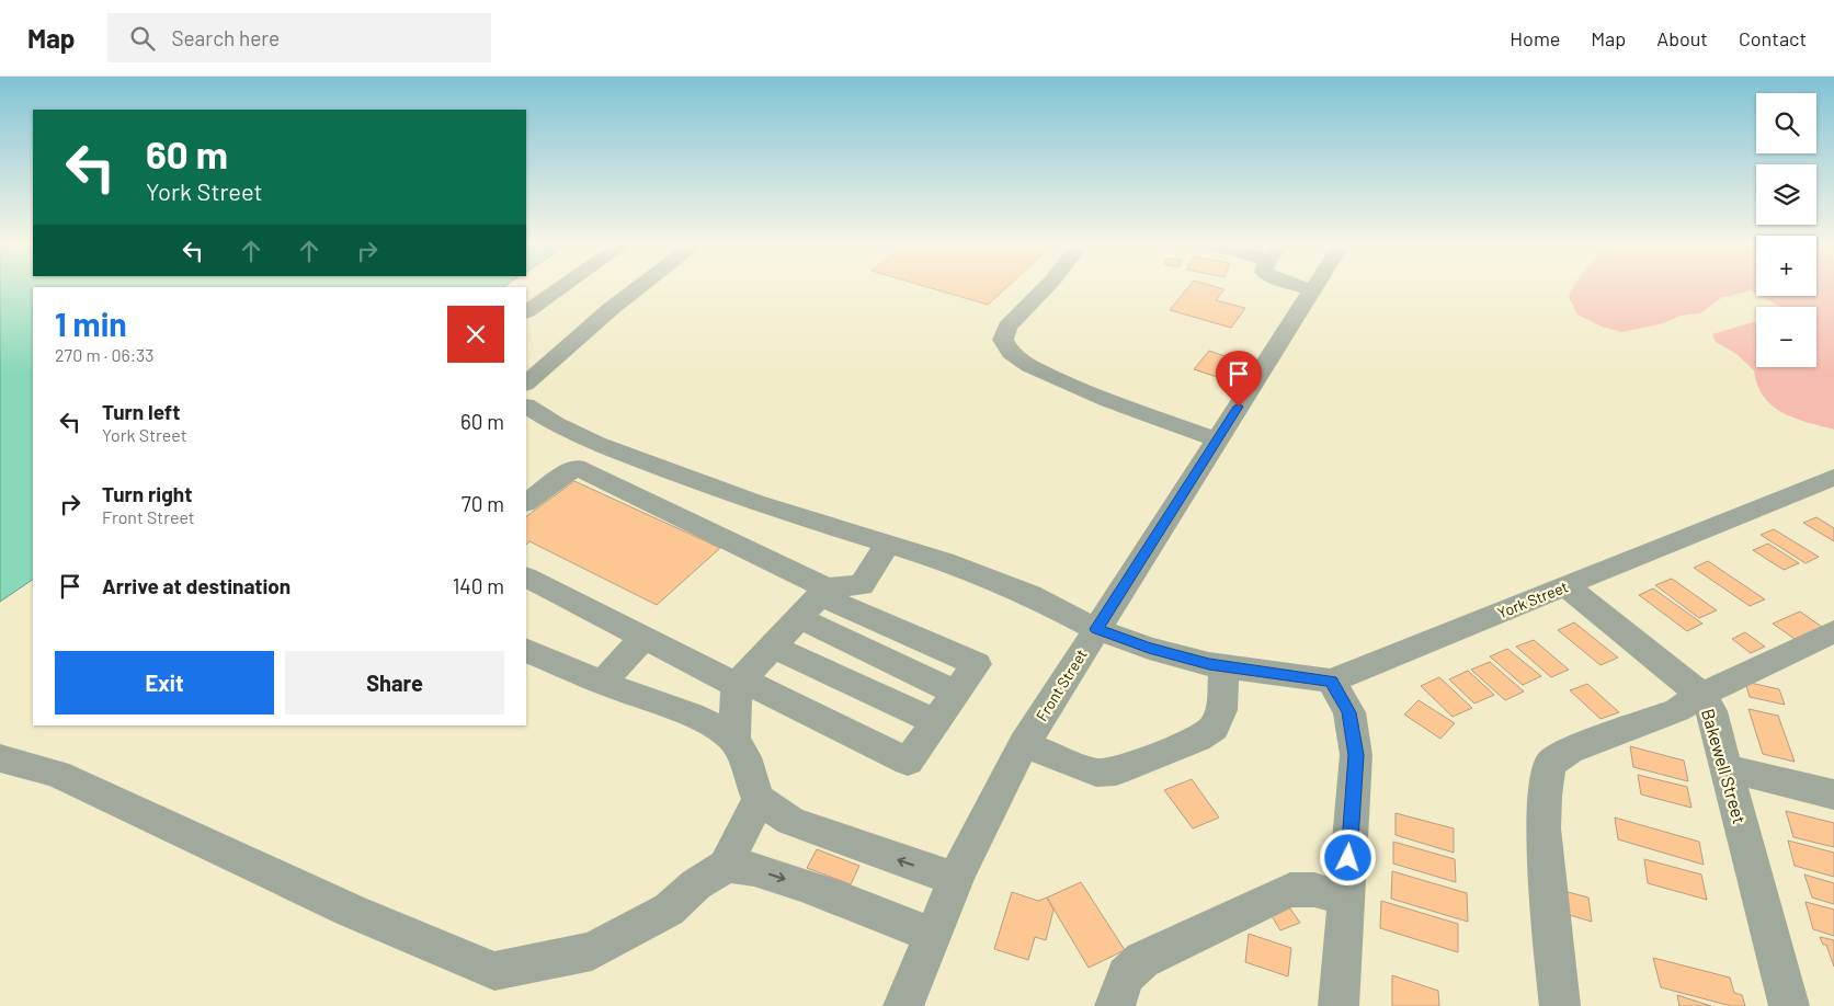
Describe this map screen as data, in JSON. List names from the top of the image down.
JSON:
{
  "streets": {
    "street": ["York Street", "Front Street", "Bakewell Street"]
  },
  "crossings": [
    ["York Street", "Front Street"],
    ["York Street", "Bakewell Street"]
  ],
  "page": {
    "header": "Map",
    "search": "Search here",
    "nav": [
      "Home",
      "Map",
      "About",
      "Contact"
    ],
    "map_buttons": ["+", "−"],
    "turn": ["60 m", "York Street"],
    "heading": ["1 min", "270 m · 06:33"],
    "list": [
      {
        "name": "Turn left",
        "note": "York Street",
        "value": "60 m"
      },
      {
        "name": "Turn right",
        "note": "Front Street",
        "value": "70 m"
      },
      {
        "name": "Arrive at destination",
        "value": "140 m"
      }
    ],
    "buttons": ["Exit", "Share"]
  }
}
